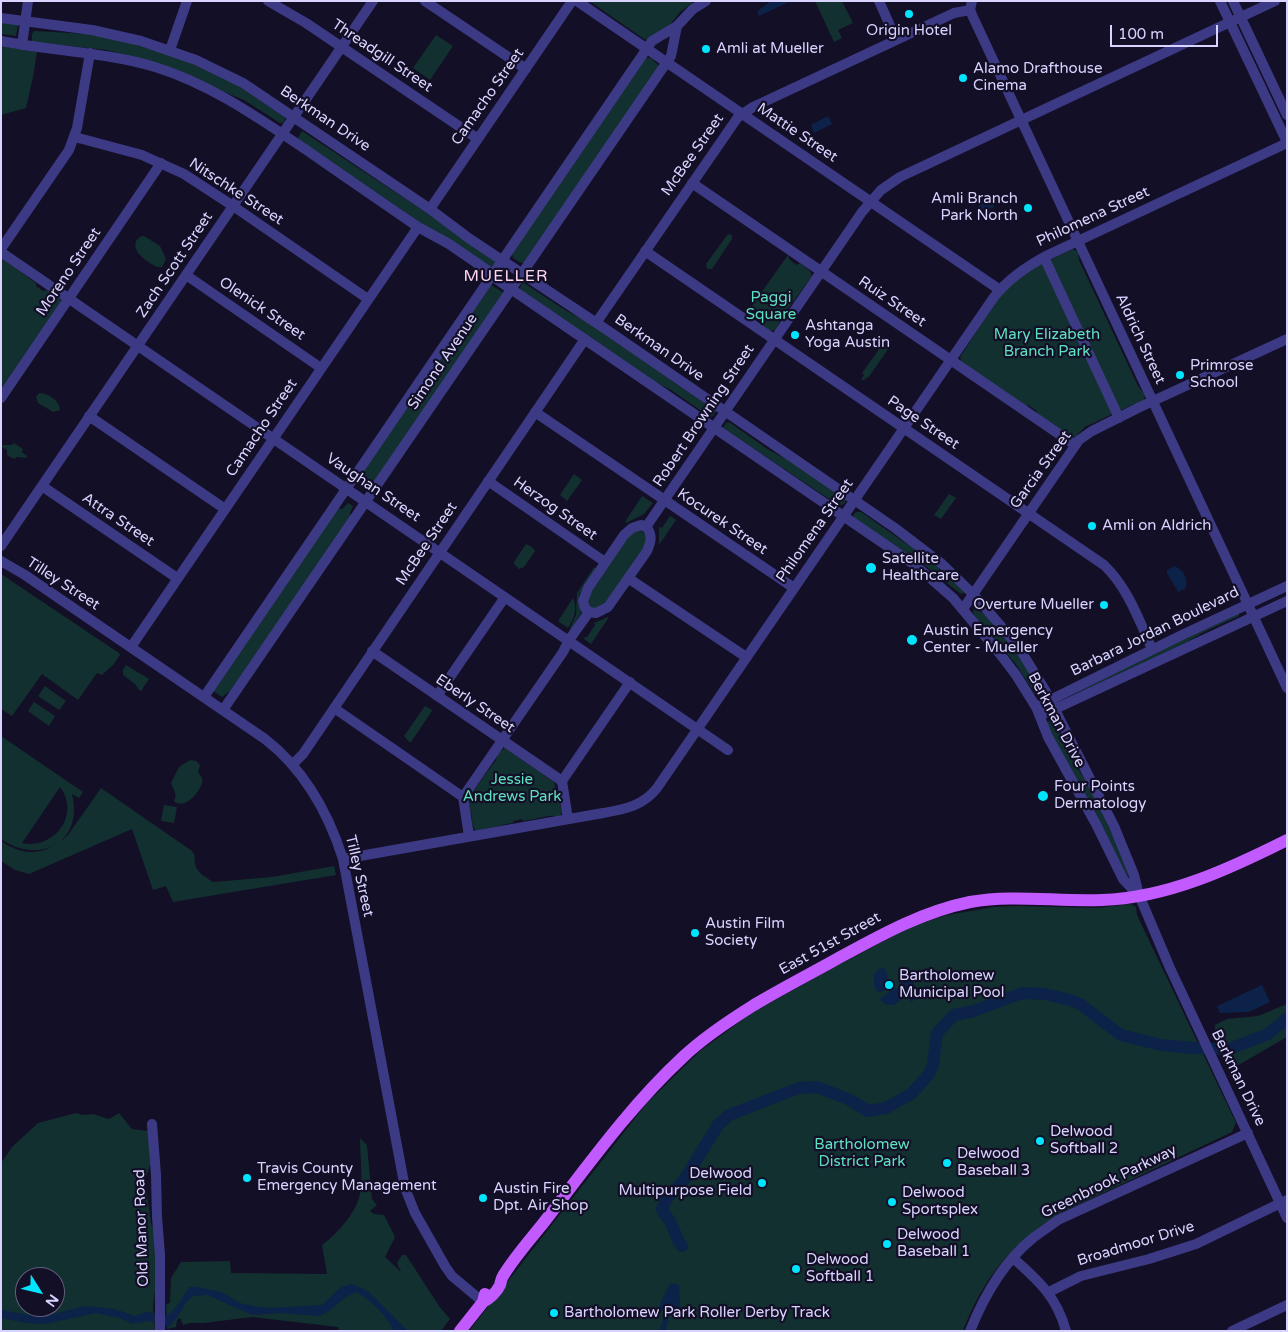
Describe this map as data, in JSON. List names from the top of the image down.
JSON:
{
  "streets": {
    "main road": ["East 51st Street"],
    "street": [
      "Threadgill Street",
      "Camacho Street",
      "Berkman Drive",
      "Mattie Street",
      "McBee Street",
      "Nitschke Street",
      "Philomena Street",
      "Zach Scott Street",
      "Moreno Street",
      "Ruiz Street",
      "Olenick Street",
      "Aldrich Street",
      "Simond Avenue",
      "Robert Browning Street",
      "Page Street",
      "Garcia Street",
      "Vaughan Street",
      "Herzog Street",
      "Attra Street",
      "Kocurek Street",
      "Tilley Street",
      "Barbara Jordan Boulevard",
      "Eberly Street",
      "Greenbrook Parkway",
      "Old Manor Road",
      "Broadmoor Drive"
    ]
  },
  "crossings": [
    ["Threadgill Street", "Camacho Street"],
    ["Threadgill Street", "Zach Scott Street"],
    ["Camacho Street", "Berkman Drive"],
    ["Camacho Street", "Nitschke Street"],
    ["Camacho Street", "Olenick Street"],
    ["Camacho Street", "Vaughan Street"],
    ["Camacho Street", "Attra Street"],
    ["Camacho Street", "Tilley Street"],
    ["Berkman Drive", "McBee Street"],
    ["Berkman Drive", "Philomena Street"],
    ["Berkman Drive", "Zach Scott Street"],
    ["Berkman Drive", "Simond Avenue"],
    ["Berkman Drive", "Robert Browning Street"],
    ["Berkman Drive", "Garcia Street"],
    ["Berkman Drive", "Barbara Jordan Boulevard"],
    ["Berkman Drive", "East 51st Street"],
    ["Berkman Drive", "Greenbrook Parkway"],
    ["Berkman Drive", "Broadmoor Drive"],
    ["Mattie Street", "McBee Street"],
    ["Mattie Street", "Philomena Street"],
    ["Mattie Street", "Simond Avenue"],
    ["Mattie Street", "Robert Browning Street"],
    ["McBee Street", "Ruiz Street"],
    ["McBee Street", "Aldrich Street"],
    ["McBee Street", "Page Street"],
    ["McBee Street", "Vaughan Street"],
    ["McBee Street", "Herzog Street"],
    ["McBee Street", "Kocurek Street"],
    ["McBee Street", "Tilley Street"],
    ["McBee Street", "Eberly Street"],
    ["Nitschke Street", "Zach Scott Street"],
    ["Nitschke Street", "Moreno Street"],
    ["Philomena Street", "Ruiz Street"],
    ["Philomena Street", "Aldrich Street"],
    ["Philomena Street", "Page Street"],
    ["Philomena Street", "Vaughan Street"],
    ["Philomena Street", "Kocurek Street"],
    ["Philomena Street", "Tilley Street"],
    ["Zach Scott Street", "Olenick Street"],
    ["Zach Scott Street", "Vaughan Street"],
    ["Zach Scott Street", "Attra Street"],
    ["Moreno Street", "Vaughan Street"],
    ["Ruiz Street", "Robert Browning Street"],
    ["Ruiz Street", "Garcia Street"],
    ["Aldrich Street", "Robert Browning Street"],
    ["Aldrich Street", "Garcia Street"],
    ["Aldrich Street", "Barbara Jordan Boulevard"],
    ["Simond Avenue", "Vaughan Street"],
    ["Simond Avenue", "Tilley Street"],
    ["Robert Browning Street", "Page Street"],
    ["Robert Browning Street", "Kocurek Street"],
    ["Page Street", "Garcia Street"],
    ["Page Street", "Barbara Jordan Boulevard"],
    ["Tilley Street", "East 51st Street"]
  ],
  "districts": ["MUELLER"],
  "parks": [
    "Paggi Square",
    "Mary Elizabeth Branch Park",
    "Jessie Andrews Park",
    "Bartholomew District Park"
  ],
  "places": [
    "Origin Hotel",
    "Amli at Mueller",
    "Alamo Drafthouse Cinema",
    "Amli Branch Park North",
    "Ashtanga Yoga Austin",
    "Primrose School",
    "Amli on Aldrich",
    "Satellite Healthcare",
    "Overture Mueller",
    "Austin Emergency Center - Mueller",
    "Four Points Dermatology",
    "Austin Film Society",
    "Bartholomew Municipal Pool",
    "Delwood Softball 2",
    "Delwood Baseball 3",
    "Travis County Emergency Management",
    "Delwood Multipurpose Field",
    "Austin Fire Dpt. Air Shop",
    "Delwood Sportsplex",
    "Delwood Baseball 1",
    "Delwood Softball 1",
    "Bartholomew Park Roller Derby Track"
  ],
  "scale_bar": "100 m",
  "north": "bottom right"
}
